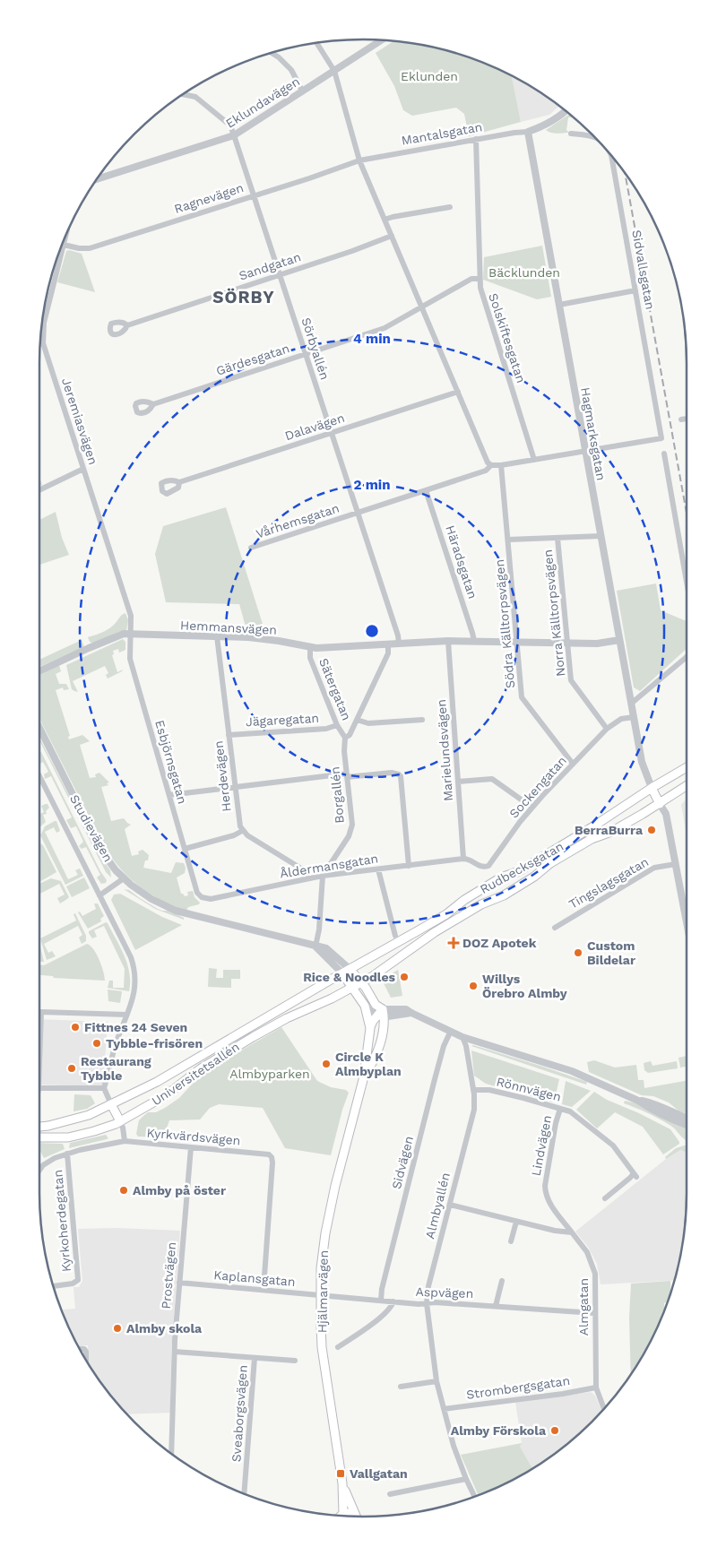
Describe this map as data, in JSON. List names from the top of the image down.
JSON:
{
  "streets": {
    "main road": [
      "Studievägen",
      "Rudbecksgatan",
      "Universitetsallén",
      "Hjälmarvägen"
    ],
    "street": [
      "Eklundavägen",
      "Mantalsgatan",
      "Ragnevägen",
      "Sandgatan",
      "Sidvallsgatan",
      "Solskiftesgatan",
      "Sörbyallén",
      "Gärdesgatan",
      "Jeremiasvägen",
      "Dalavägen",
      "Hagmarksgatan",
      "Vårhemsgatan",
      "Häradsgatan",
      "Norra Källtorpsvägen",
      "Södra Källtorpsvägen",
      "Hemmansvägen",
      "Sätergatan",
      "Jägaregatan",
      "Marielundsvägen",
      "Esbjörnsgatan",
      "Herdevägen",
      "Sockengatan",
      "Borgallén",
      "Åldermansgatan",
      "Tingslagsgatan",
      "Rönnvägen",
      "Kyrkvärdsvägen",
      "Lindvägen",
      "Sidvägen",
      "Almbyallén",
      "Kyrkoherdegatan",
      "Prostvägen",
      "Kaplansgatan",
      "Aspvägen",
      "Almgatan",
      "Strombergsgatan",
      "Sveaborgsvägen"
    ]
  },
  "crossings": [
    ["Eklundavägen", "Sörbyallén"],
    ["Mantalsgatan", "Ragnevägen"],
    ["Mantalsgatan", "Solskiftesgatan"],
    ["Mantalsgatan", "Hagmarksgatan"],
    ["Ragnevägen", "Sörbyallén"],
    ["Ragnevägen", "Jeremiasvägen"],
    ["Sandgatan", "Sörbyallén"],
    ["Sidvallsgatan", "Vårhemsgatan"],
    ["Solskiftesgatan", "Gärdesgatan"],
    ["Solskiftesgatan", "Vårhemsgatan"],
    ["Sörbyallén", "Gärdesgatan"],
    ["Sörbyallén", "Dalavägen"],
    ["Sörbyallén", "Vårhemsgatan"],
    ["Sörbyallén", "Hemmansvägen"],
    ["Jeremiasvägen", "Hemmansvägen"],
    ["Jeremiasvägen", "Esbjörnsgatan"],
    ["Hagmarksgatan", "Vårhemsgatan"],
    ["Hagmarksgatan", "Hemmansvägen"],
    ["Hagmarksgatan", "Sockengatan"],
    ["Hagmarksgatan", "Rudbecksgatan"],
    ["Vårhemsgatan", "Häradsgatan"],
    ["Vårhemsgatan", "Södra Källtorpsvägen"],
    ["Häradsgatan", "Hemmansvägen"],
    ["Norra Källtorpsvägen", "Hemmansvägen"],
    ["Norra Källtorpsvägen", "Sockengatan"],
    ["Södra Källtorpsvägen", "Hemmansvägen"],
    ["Södra Källtorpsvägen", "Sockengatan"],
    ["Hemmansvägen", "Sätergatan"],
    ["Hemmansvägen", "Marielundsvägen"],
    ["Hemmansvägen", "Esbjörnsgatan"],
    ["Hemmansvägen", "Herdevägen"],
    ["Sätergatan", "Jägaregatan"],
    ["Sätergatan", "Borgallén"],
    ["Jägaregatan", "Herdevägen"],
    ["Marielundsvägen", "Sockengatan"],
    ["Marielundsvägen", "Åldermansgatan"],
    ["Esbjörnsgatan", "Åldermansgatan"],
    ["Sockengatan", "Åldermansgatan"],
    ["Borgallén", "Studievägen"],
    ["Borgallén", "Åldermansgatan"],
    ["Studievägen", "Rudbecksgatan"],
    ["Studievägen", "Universitetsallén"],
    ["Rudbecksgatan", "Universitetsallén"],
    ["Rönnvägen", "Lindvägen"],
    ["Rönnvägen", "Almbyallén"],
    ["Kyrkvärdsvägen", "Kyrkoherdegatan"],
    ["Kyrkvärdsvägen", "Prostvägen"],
    ["Kyrkvärdsvägen", "Kaplansgatan"],
    ["Lindvägen", "Almgatan"],
    ["Sidvägen", "Kaplansgatan"],
    ["Sidvägen", "Aspvägen"],
    ["Almbyallén", "Aspvägen"],
    ["Almbyallén", "Strombergsgatan"],
    ["Prostvägen", "Kaplansgatan"],
    ["Kaplansgatan", "Hjälmarvägen"],
    ["Kaplansgatan", "Aspvägen"],
    ["Aspvägen", "Almgatan"],
    ["Almgatan", "Strombergsgatan"]
  ],
  "districts": ["SÖRBY"],
  "parks": ["Eklunden", "Bäcklunden", "Almbyparken"],
  "places": {
    "other": [
      "BerraBurra",
      "Custom Bildelar",
      "Rice & Noodles",
      "Willys Örebro Almby",
      "Fittnes 24 Seven",
      "Tybble-frisören",
      "Circle K Almbyplan",
      "Restaurang Tybble",
      "Almby på öster",
      "Almby skola",
      "Almby Förskola"
    ],
    "health": ["DOZ Apotek"],
    "transit": ["Vallgatan"]
  },
  "rings": ["4 min", "2 min"]
}
